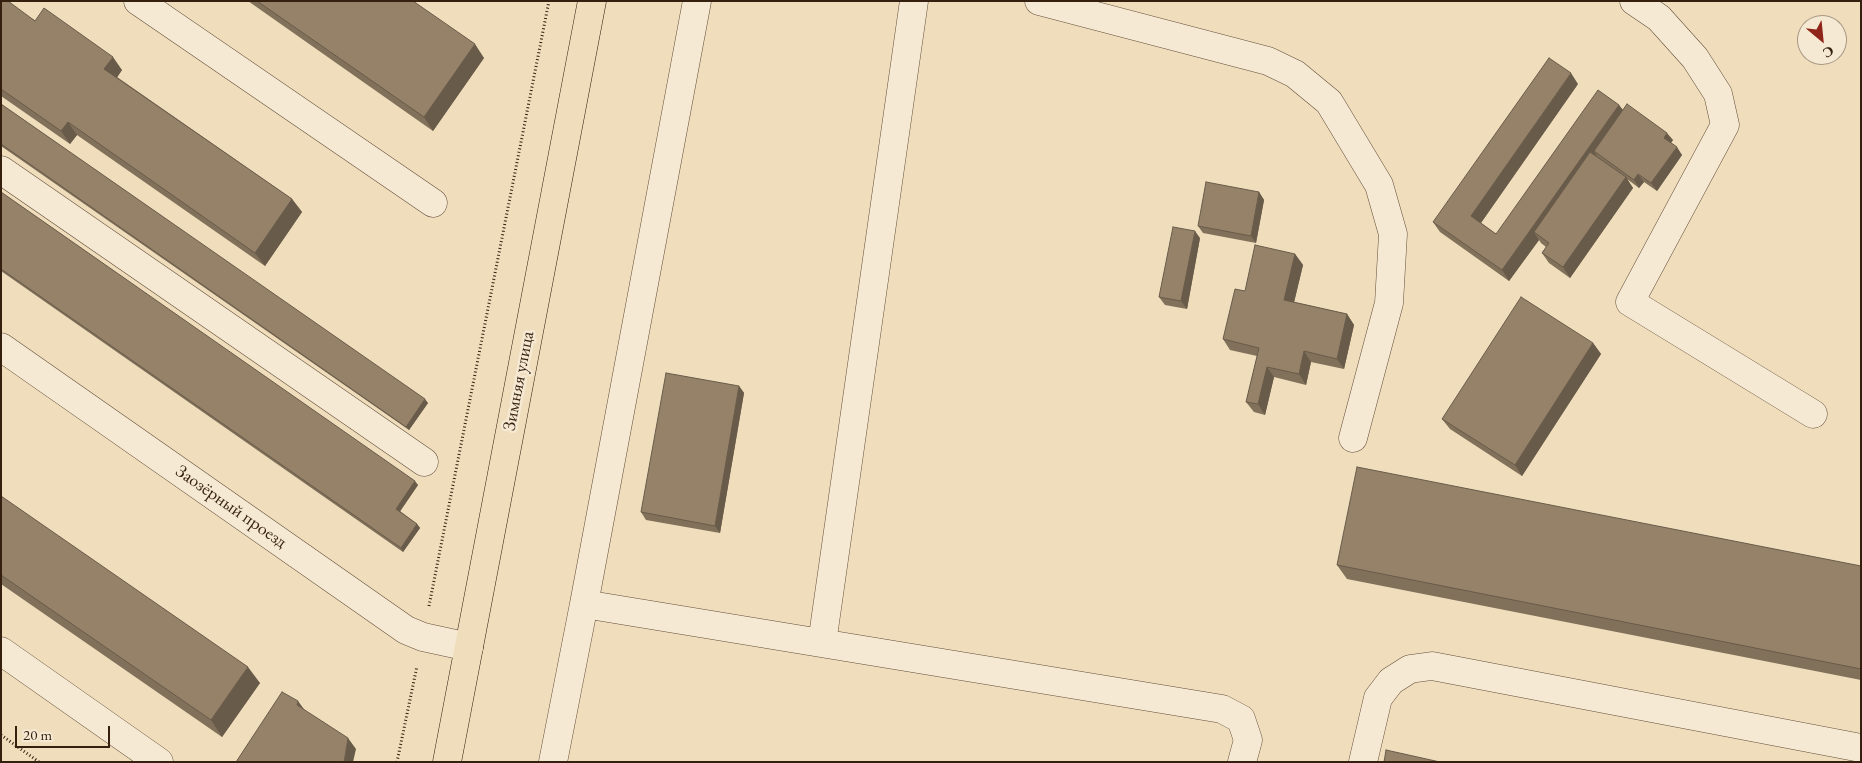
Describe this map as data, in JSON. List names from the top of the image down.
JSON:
{
  "streets": {
    "main road": ["Зимняя улица"],
    "street": ["Заозёрный проезд"]
  },
  "crossings": [
    ["Зимняя улица", "Заозёрный проезд"]
  ],
  "scale_bar": "20 m",
  "north": "bottom right"
}
